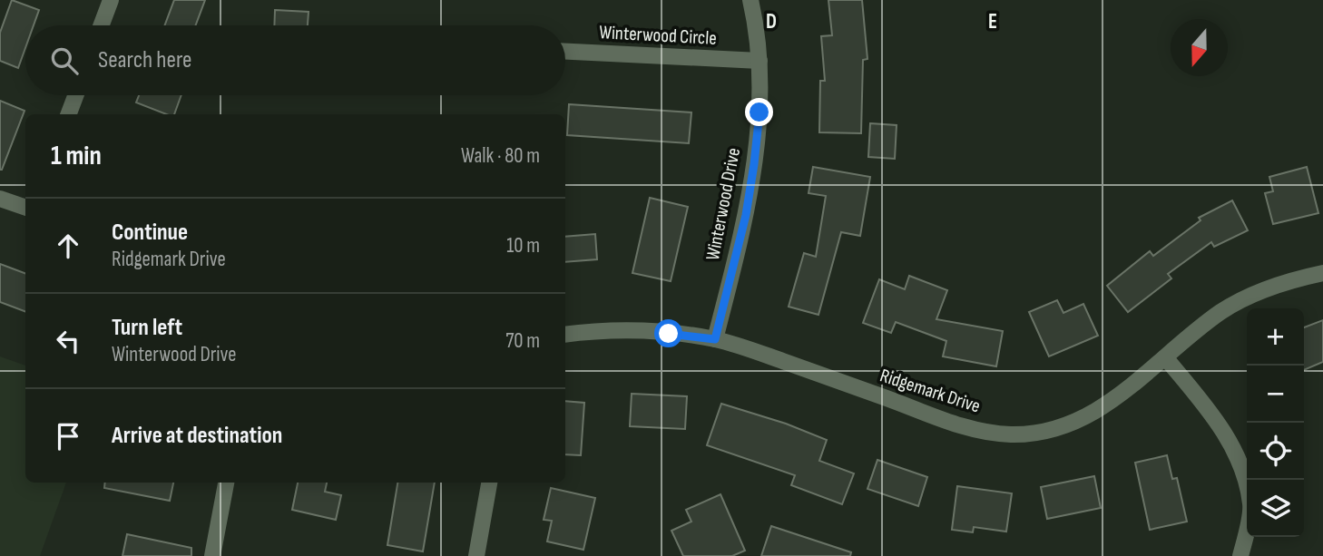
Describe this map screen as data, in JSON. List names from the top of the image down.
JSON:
{
  "streets": {
    "street": ["Winterwood Circle", "Winterwood Drive", "Ridgemark Drive"]
  },
  "crossings": [
    ["Winterwood Circle", "Winterwood Drive"],
    ["Winterwood Drive", "Ridgemark Drive"]
  ],
  "north": "bottom",
  "page": {
    "search": "Search here",
    "heading": ["1 min", "Walk · 80 m"],
    "list": [
      ["Continue", "Ridgemark Drive", "10 m"],
      ["Turn left", "Winterwood Drive", "70 m"],
      "Arrive at destination"
    ],
    "map_buttons": ["+", "−"]
  },
  "grid": {
    "columns": ["D", "E"]
  }
}
